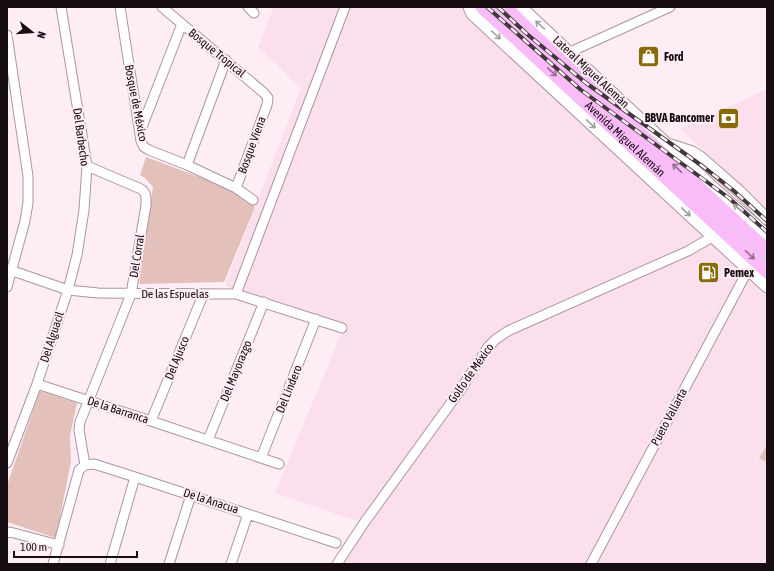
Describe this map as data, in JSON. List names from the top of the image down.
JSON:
{
  "streets": {
    "highway": ["Avenida Miguel Alemán"],
    "street": [
      "Bosque Tropical",
      "Lateral Miguel Alemán",
      "Bosque de México",
      "Del Barbecho",
      "Bosque Viena",
      "Del Corral",
      "De las Espuelas",
      "Del Alguacil",
      "Del Ajusco",
      "Del Mayorazgo",
      "Golfo de México",
      "Del Lindero",
      "De la Barranca",
      "Pueto Vallarta",
      "De la Anacua"
    ]
  },
  "crossings": [
    ["Bosque Tropical", "Bosque Viena"],
    ["Bosque de México", "Bosque Viena"],
    ["Del Barbecho", "Del Corral"],
    ["Del Barbecho", "De las Espuelas"],
    ["Del Barbecho", "Del Alguacil"],
    ["Del Corral", "De las Espuelas"],
    ["Del Corral", "De la Barranca"],
    ["Del Corral", "De la Anacua"],
    ["De las Espuelas", "Del Alguacil"],
    ["De las Espuelas", "Del Ajusco"],
    ["De las Espuelas", "Del Mayorazgo"],
    ["De las Espuelas", "Del Lindero"],
    ["Del Alguacil", "De la Barranca"],
    ["Del Ajusco", "De la Barranca"],
    ["Del Mayorazgo", "De la Barranca"],
    ["Del Lindero", "De la Barranca"]
  ],
  "places": {
    "shop": ["Ford"],
    "bank": ["BBVA Bancomer"],
    "fuel station": ["Pemex"]
  },
  "scale_bar": "100 m",
  "north": "right"
}
